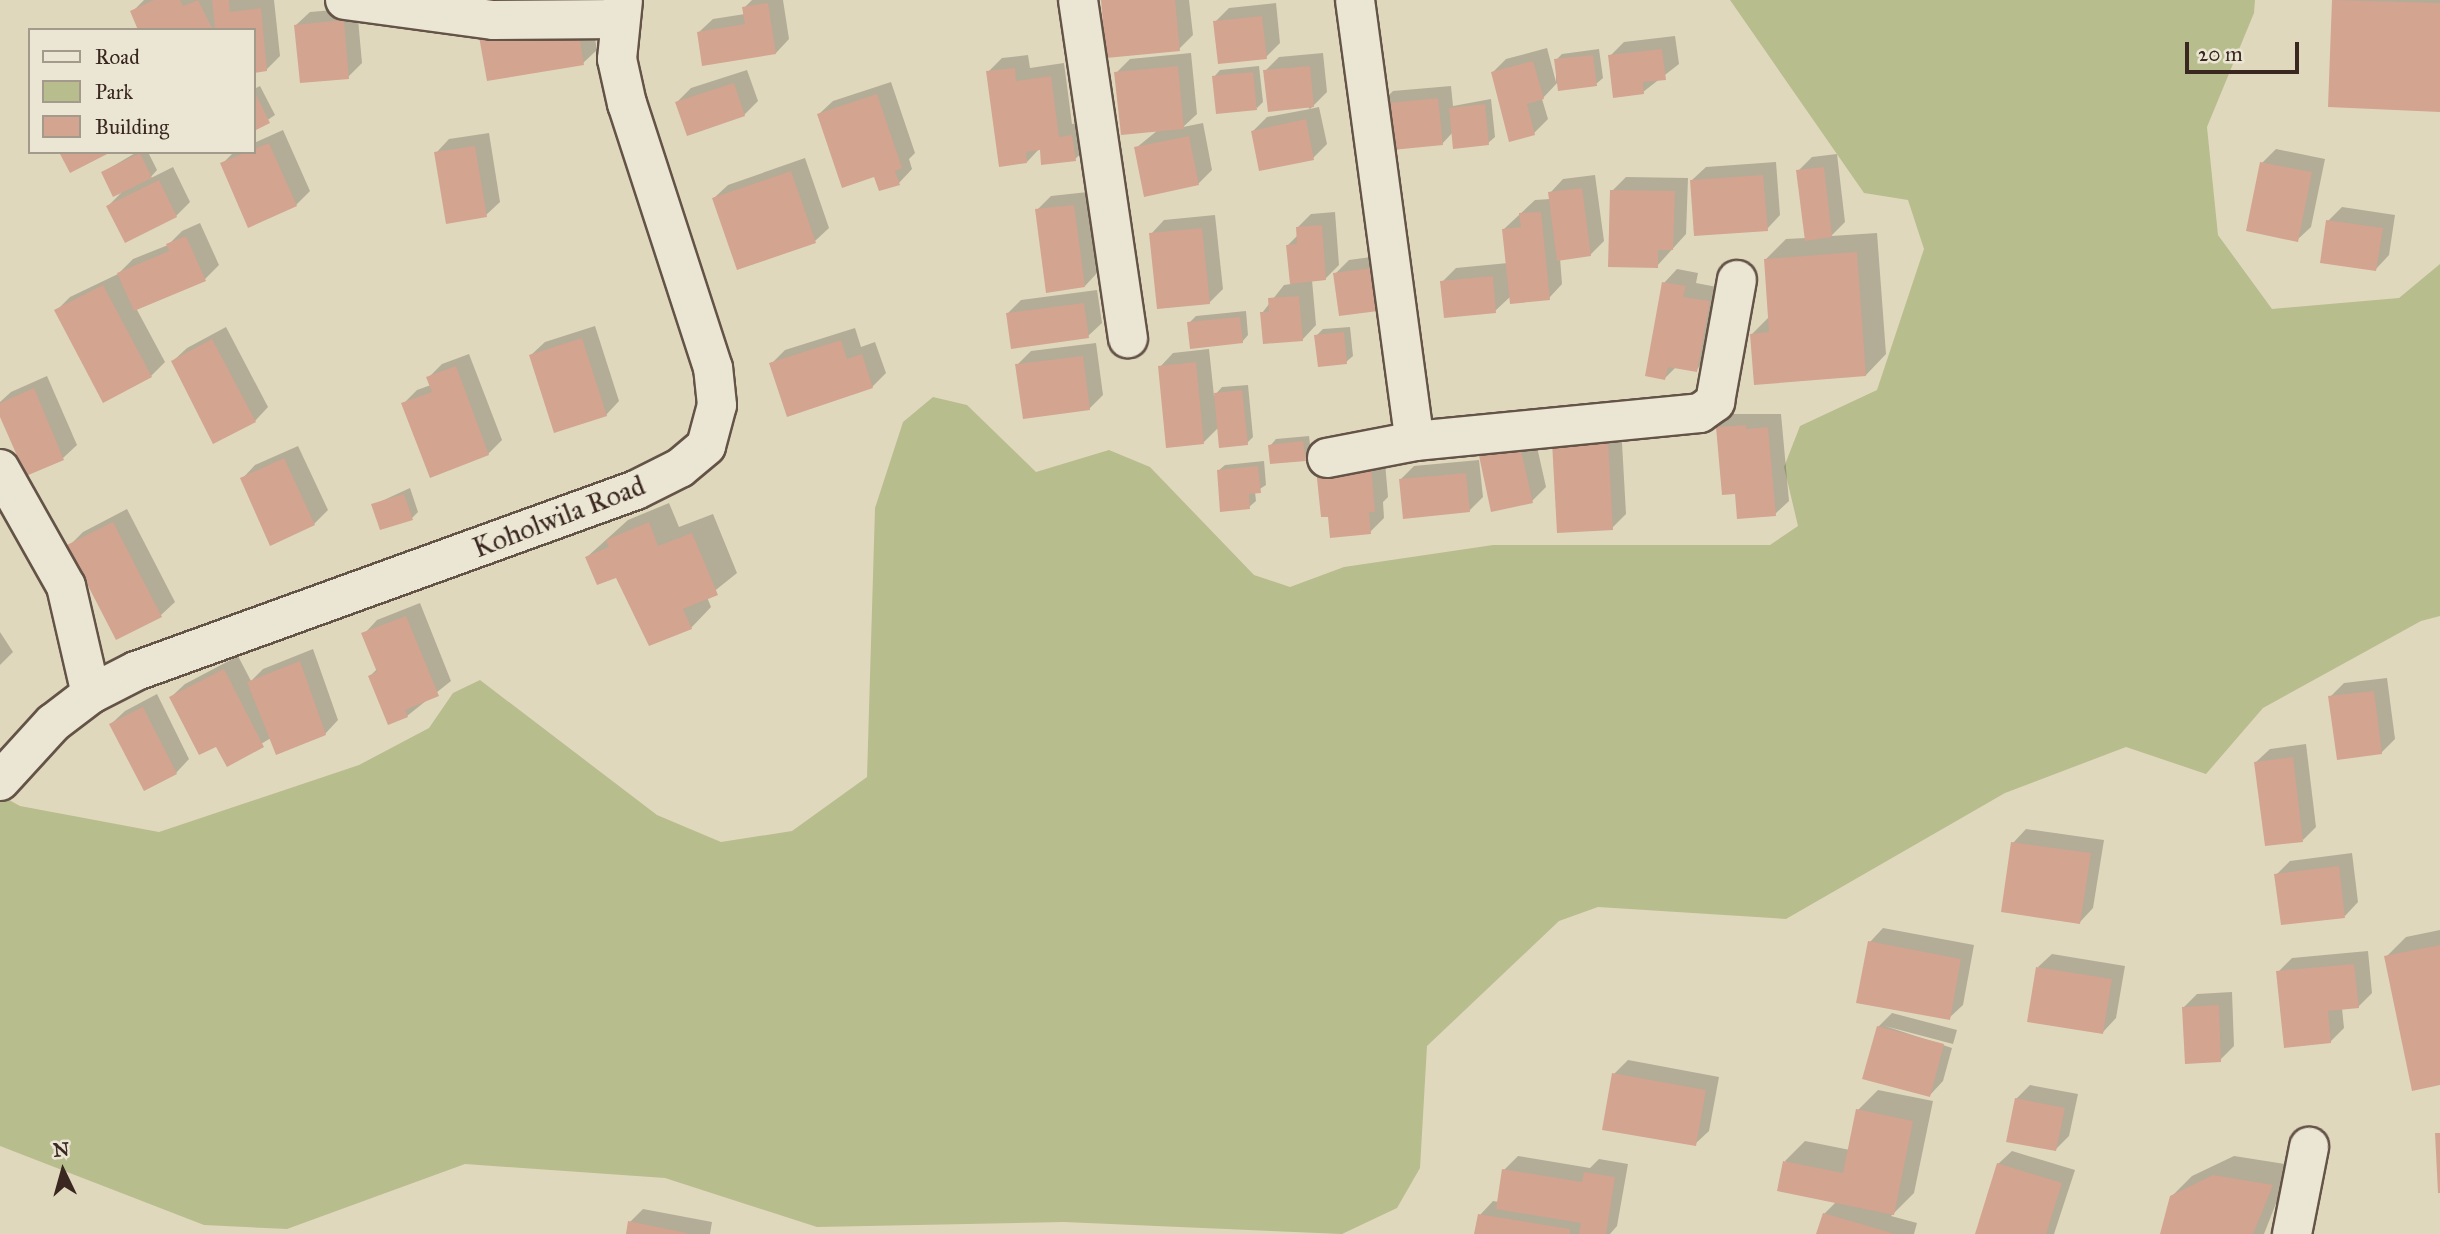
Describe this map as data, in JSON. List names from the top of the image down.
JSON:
{
  "streets": {
    "street": ["Koholwila Road"]
  },
  "legend": ["Road", "Park", "Building"],
  "scale_bar": "20 m",
  "north": "top"
}
